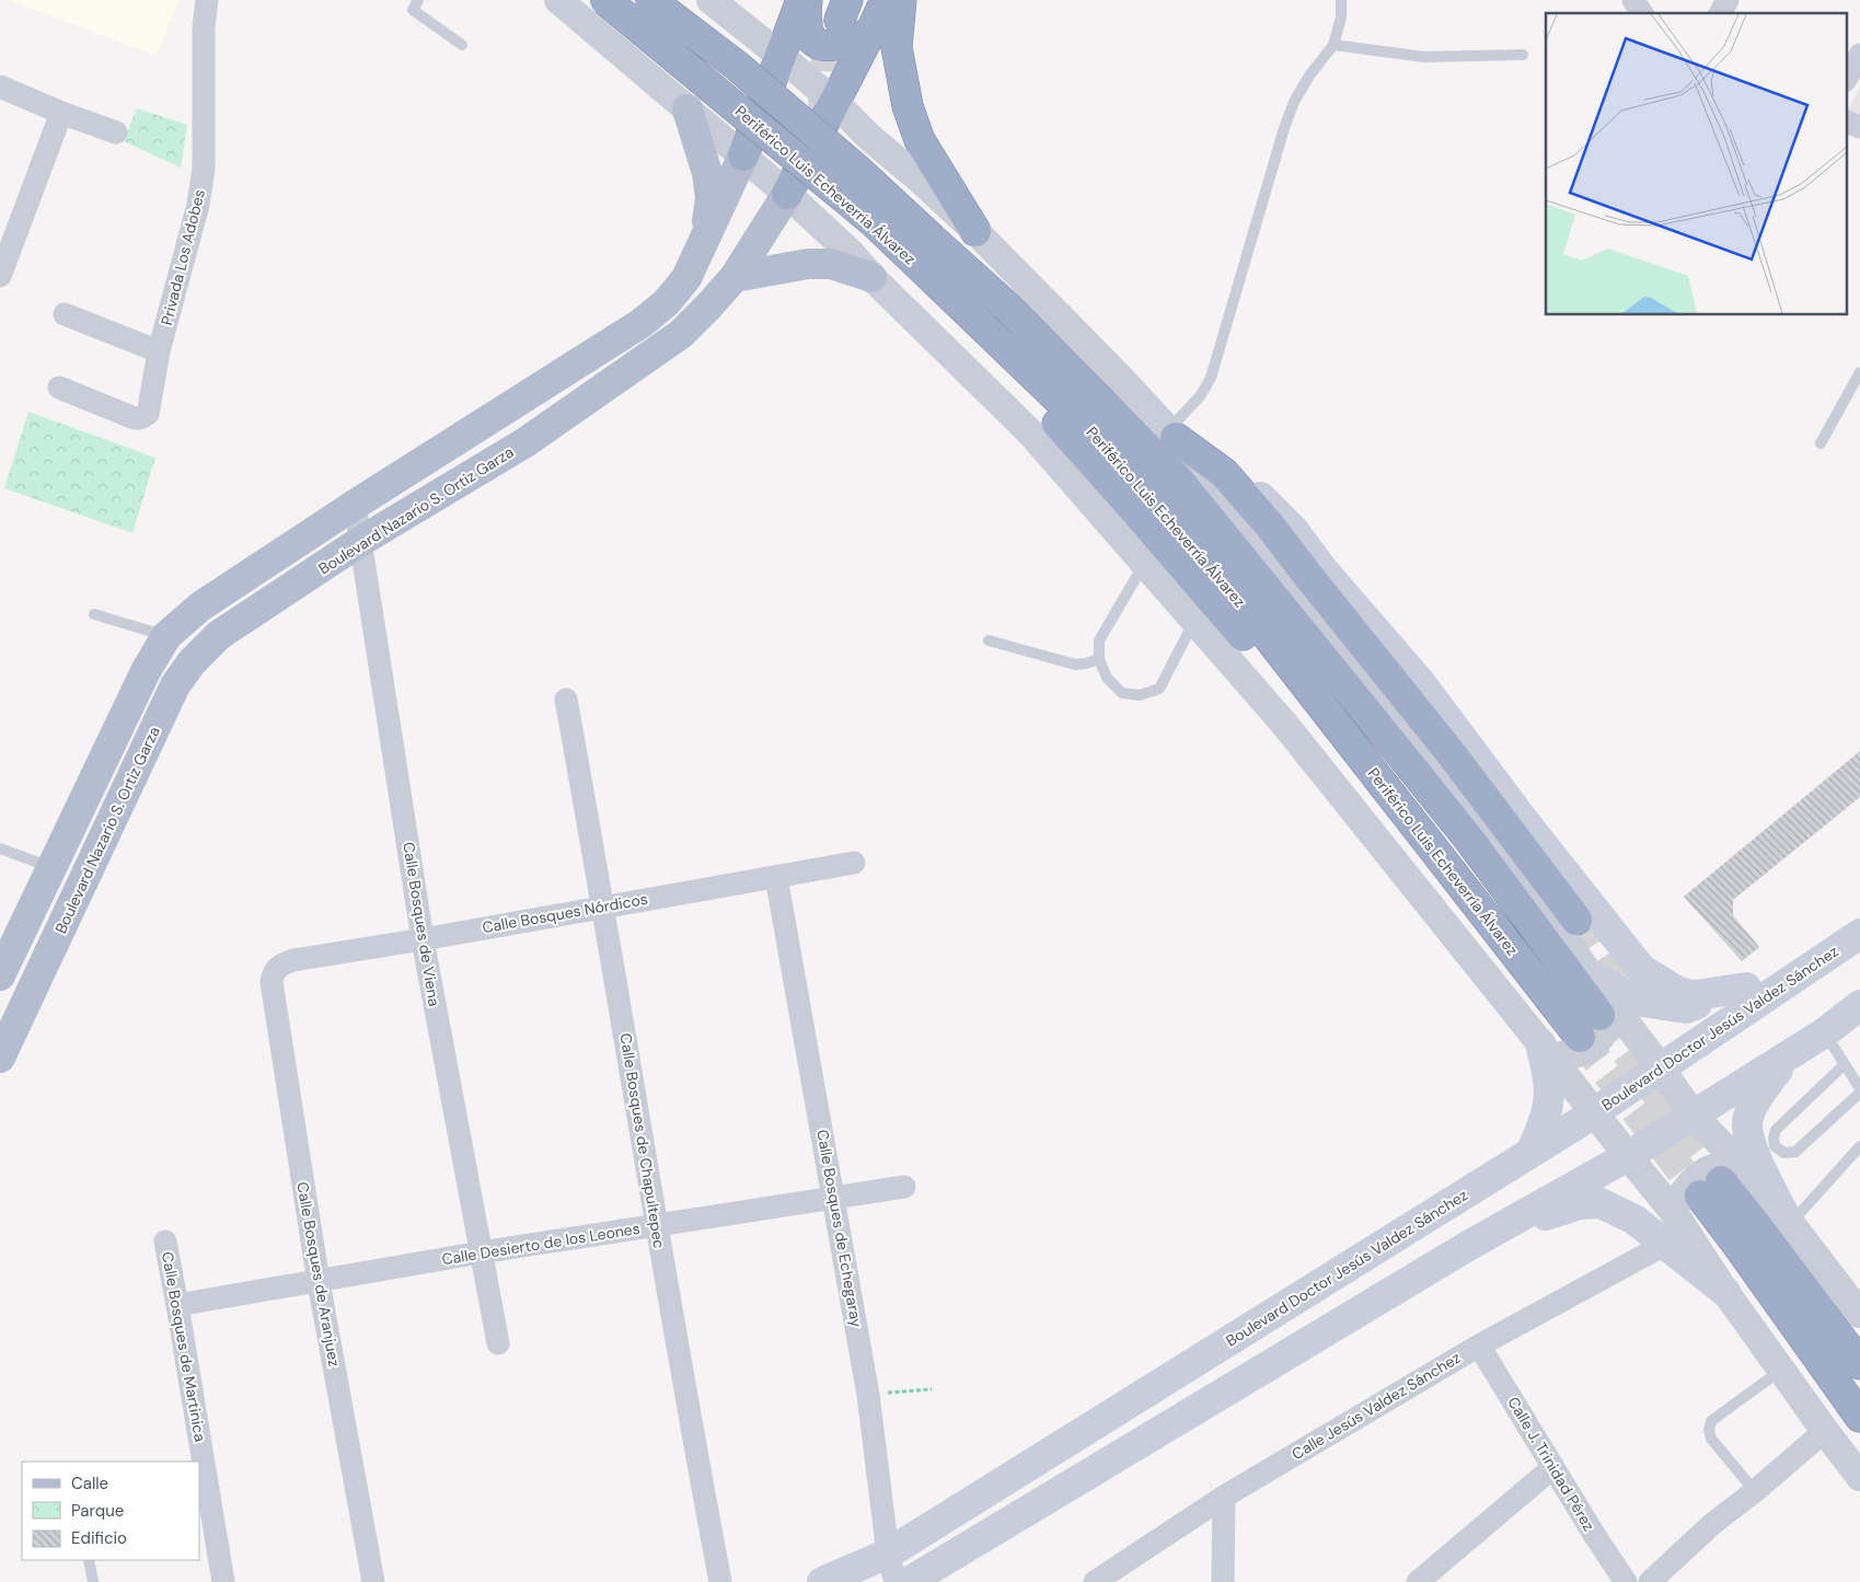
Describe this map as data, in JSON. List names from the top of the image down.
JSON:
{
  "streets": {
    "highway": ["Periférico Luis Echeverría Álvarez", "Boulevard Nazario S. Ortiz Garza"],
    "main road": ["Boulevard Doctor Jesús Valdez Sánchez"],
    "street": [
      "Privada Los Adobes",
      "Calle Bosques Nórdicos",
      "Calle Bosques de Viena",
      "Calle Bosques de Chapultepec",
      "Calle Bosques de Echegaray",
      "Calle Desierto de los Leones",
      "Calle Bosques de Aranjuez",
      "Calle Bosques de Martinica",
      "Calle Jesús Valdez Sánchez",
      "Calle J. Trinidad Pérez"
    ]
  },
  "crossings": [
    ["Boulevard Nazario S. Ortiz Garza", "Calle Bosques de Viena"],
    ["Calle Bosques Nórdicos", "Calle Bosques de Viena"],
    ["Calle Bosques Nórdicos", "Calle Bosques de Chapultepec"],
    ["Calle Bosques Nórdicos", "Calle Bosques de Echegaray"],
    ["Calle Bosques Nórdicos", "Calle Bosques de Aranjuez"],
    ["Calle Bosques de Viena", "Calle Desierto de los Leones"],
    ["Boulevard Doctor Jesús Valdez Sánchez", "Calle Bosques de Echegaray"],
    ["Calle Bosques de Chapultepec", "Calle Desierto de los Leones"],
    ["Calle Bosques de Echegaray", "Calle Desierto de los Leones"],
    ["Calle Desierto de los Leones", "Calle Bosques de Aranjuez"],
    ["Calle Desierto de los Leones", "Calle Bosques de Martinica"],
    ["Calle Jesús Valdez Sánchez", "Calle J. Trinidad Pérez"]
  ],
  "legend": ["Calle", "Parque", "Edificio"]
}
